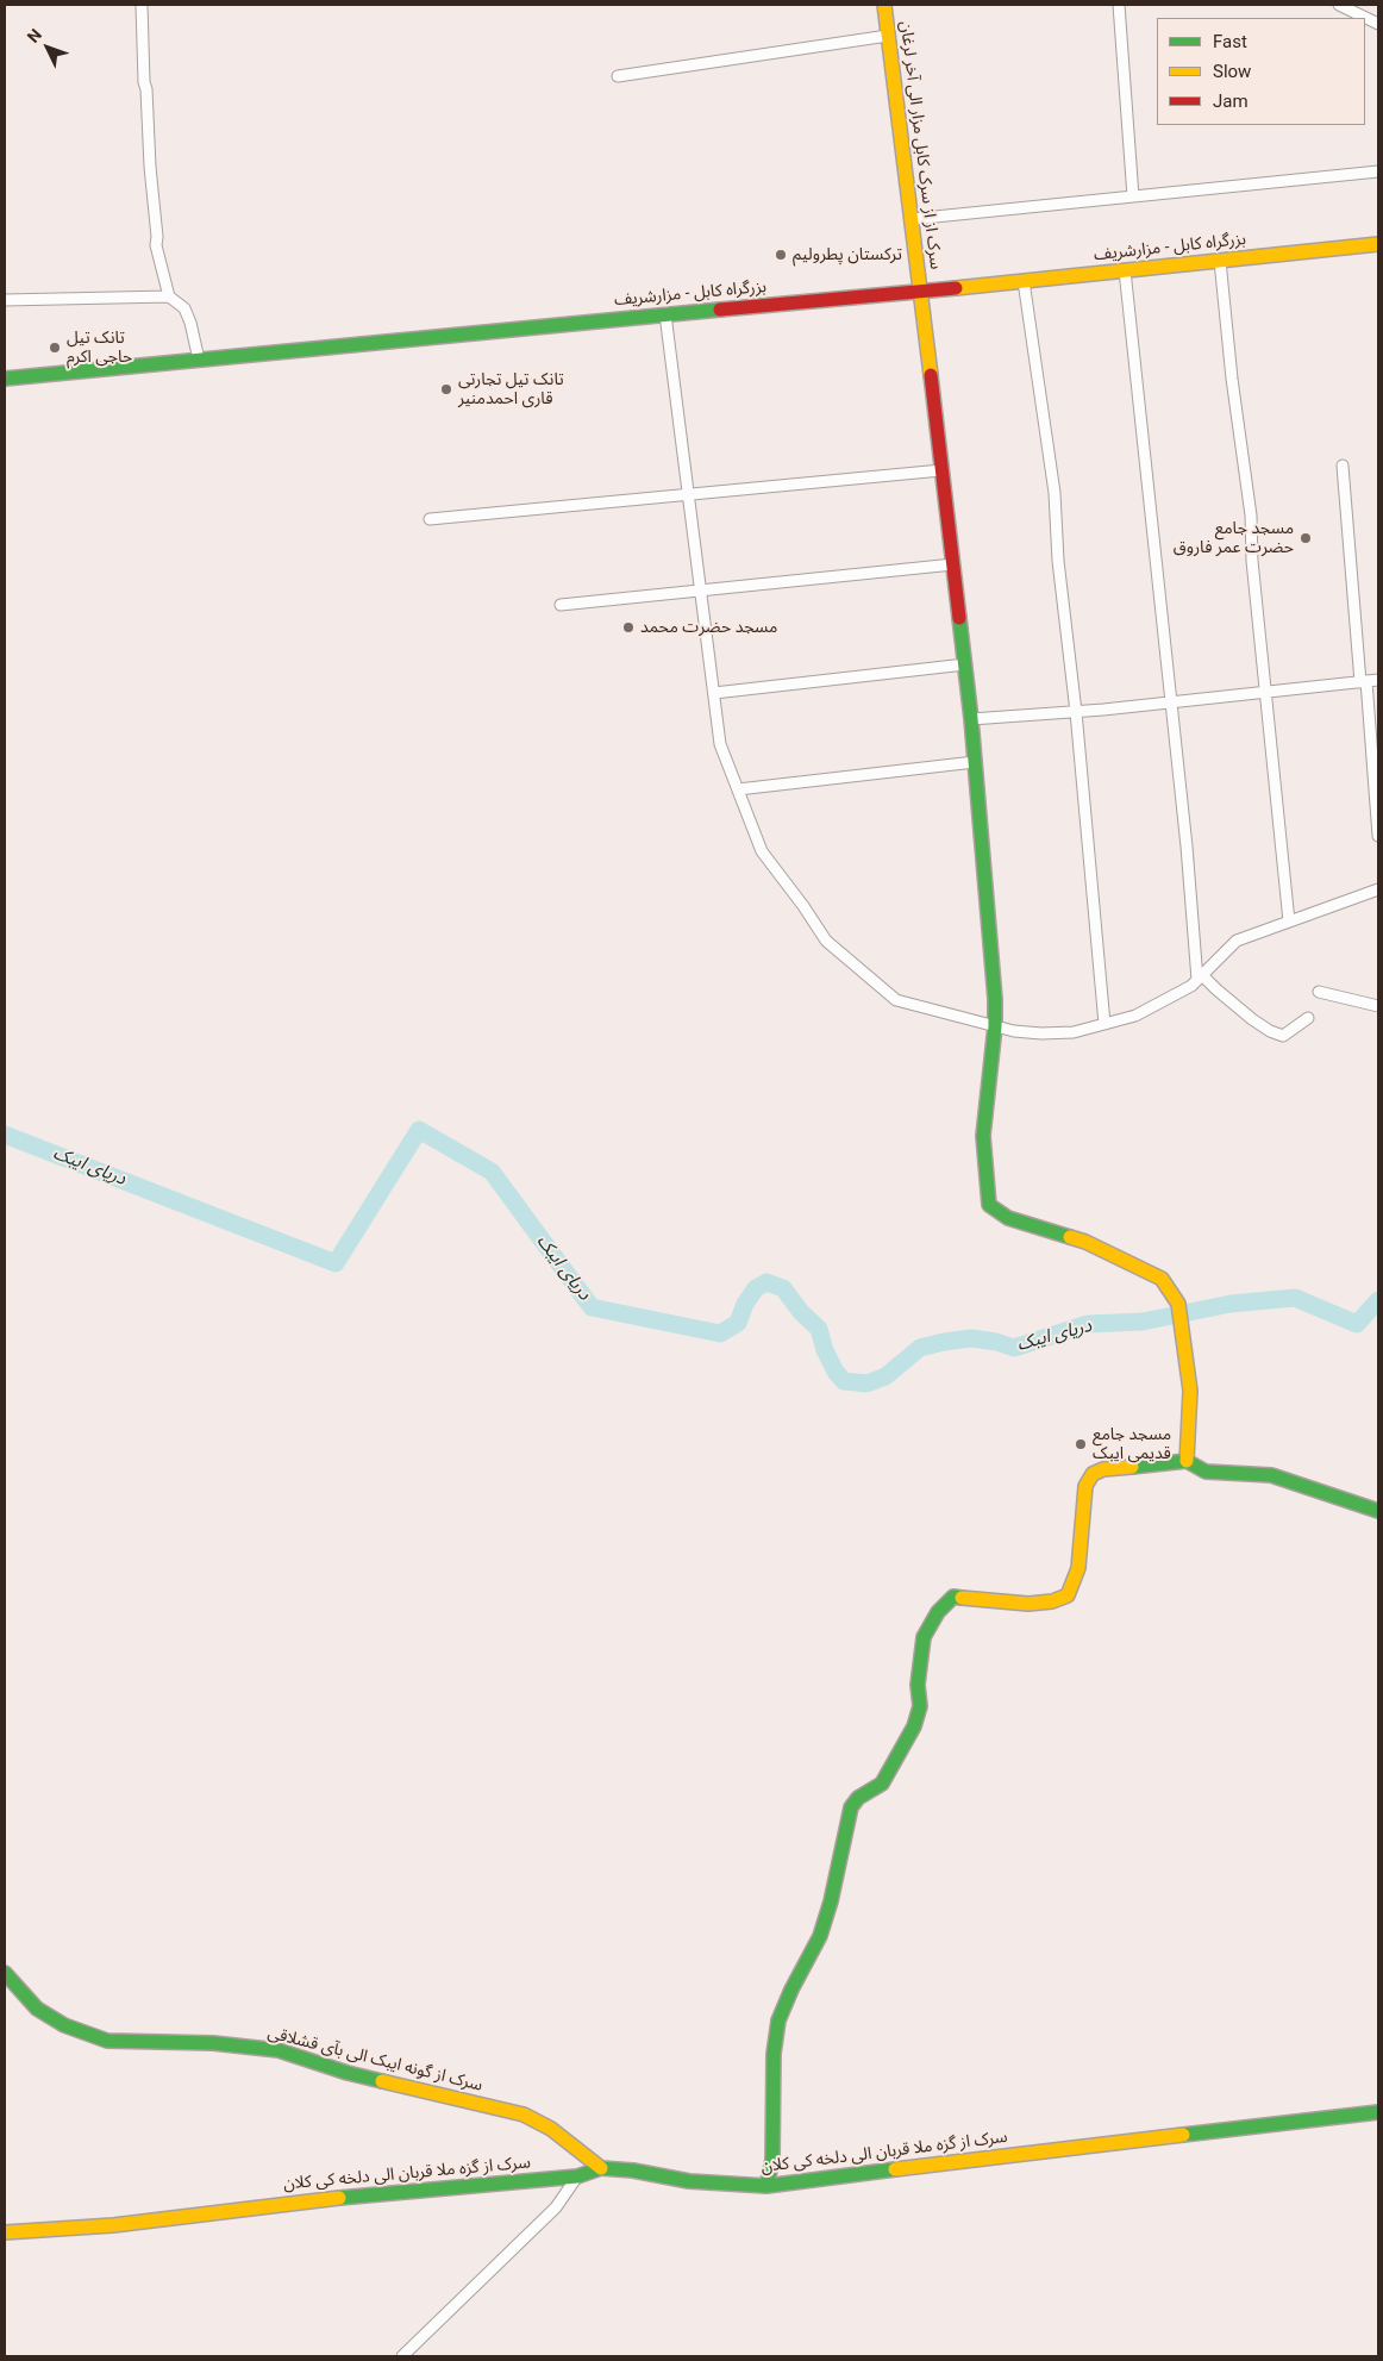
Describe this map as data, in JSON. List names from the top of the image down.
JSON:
{
  "streets": {
    "main road": [
      "سرک از از سرک کابل مزار الی آخر لرغان",
      "بزرگراه کابل - مزارشریف",
      "سرک از گونه ایبک الی بآی قشلاقی",
      "سرک از گزه ملا قربان الی دلخه کی کلان"
    ]
  },
  "crossings": [
    ["سرک از از سرک کابل مزار الی آخر لرغان", "بزرگراه کابل - مزارشریف"],
    ["سرک از گونه ایبک الی بآی قشلاقی", "سرک از گزه ملا قربان الی دلخه کی کلان"]
  ],
  "water": ["دریای ایبک"],
  "places": [
    "ترکستان پطرولیم",
    "تانک تیل حاجی اکرم",
    "تانک تیل تجارتی قاری احمدمنیر",
    "مسجد جامع حضرت عمر فاروق",
    "مسجد حضرت محمد",
    "مسجد جامع قدیمی ایبک"
  ],
  "legend": ["Fast", "Slow", "Jam"],
  "north": "top left"
}
